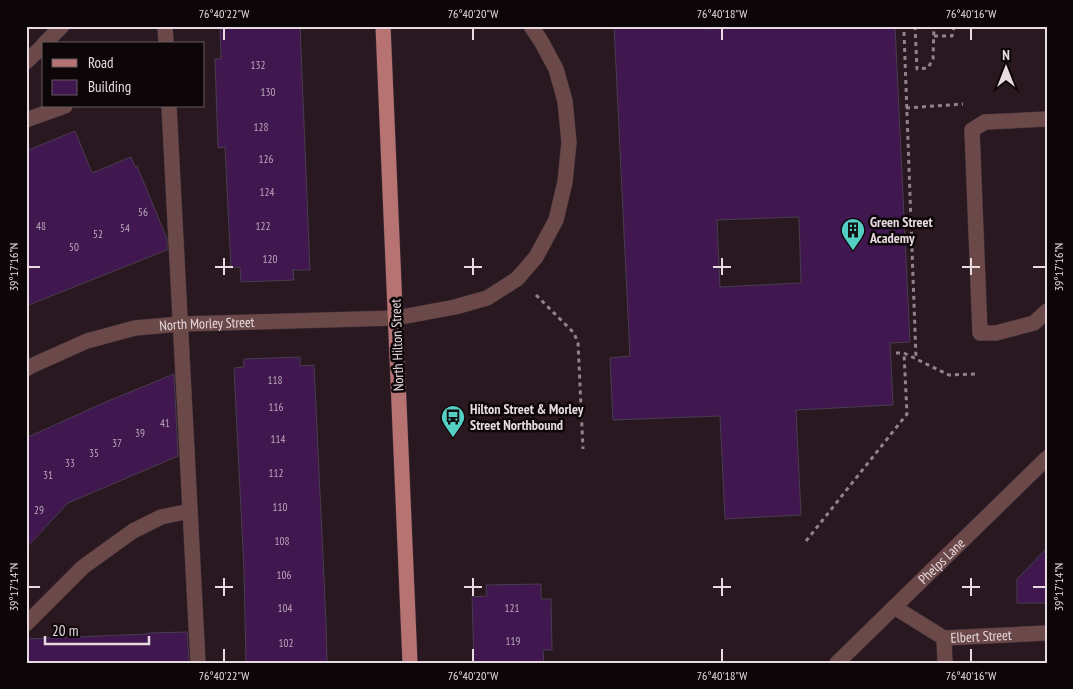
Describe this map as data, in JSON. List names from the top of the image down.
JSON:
{
  "streets": {
    "main road": ["North Hilton Street"],
    "street": ["North Morley Street", "Phelps Lane", "Elbert Street"]
  },
  "crossings": [
    ["North Morley Street", "North Hilton Street"],
    ["Phelps Lane", "Elbert Street"]
  ],
  "places": {
    "building": ["Green Street Academy"],
    "bus stop": ["Hilton Street & Morley Street Northbound"]
  },
  "house_numbers": [
    "132",
    "130",
    "128",
    "126",
    "124",
    "56",
    "48",
    "122",
    "54",
    "52",
    "50",
    "120",
    "118",
    "116",
    "41",
    "39",
    "114",
    "37",
    "35",
    "33",
    "112",
    "31",
    "110",
    "29",
    "108",
    "106",
    "104",
    "121",
    "119",
    "102"
  ],
  "legend": ["Road", "Building"],
  "scale_bar": "20 m",
  "north": "top",
  "coordinates": [
    "76°40'22\"W",
    "76°40'20\"W",
    "76°40'18\"W",
    "76°40'16\"W",
    "39°17'16\"N",
    "39°17'14\"N"
  ]
}
